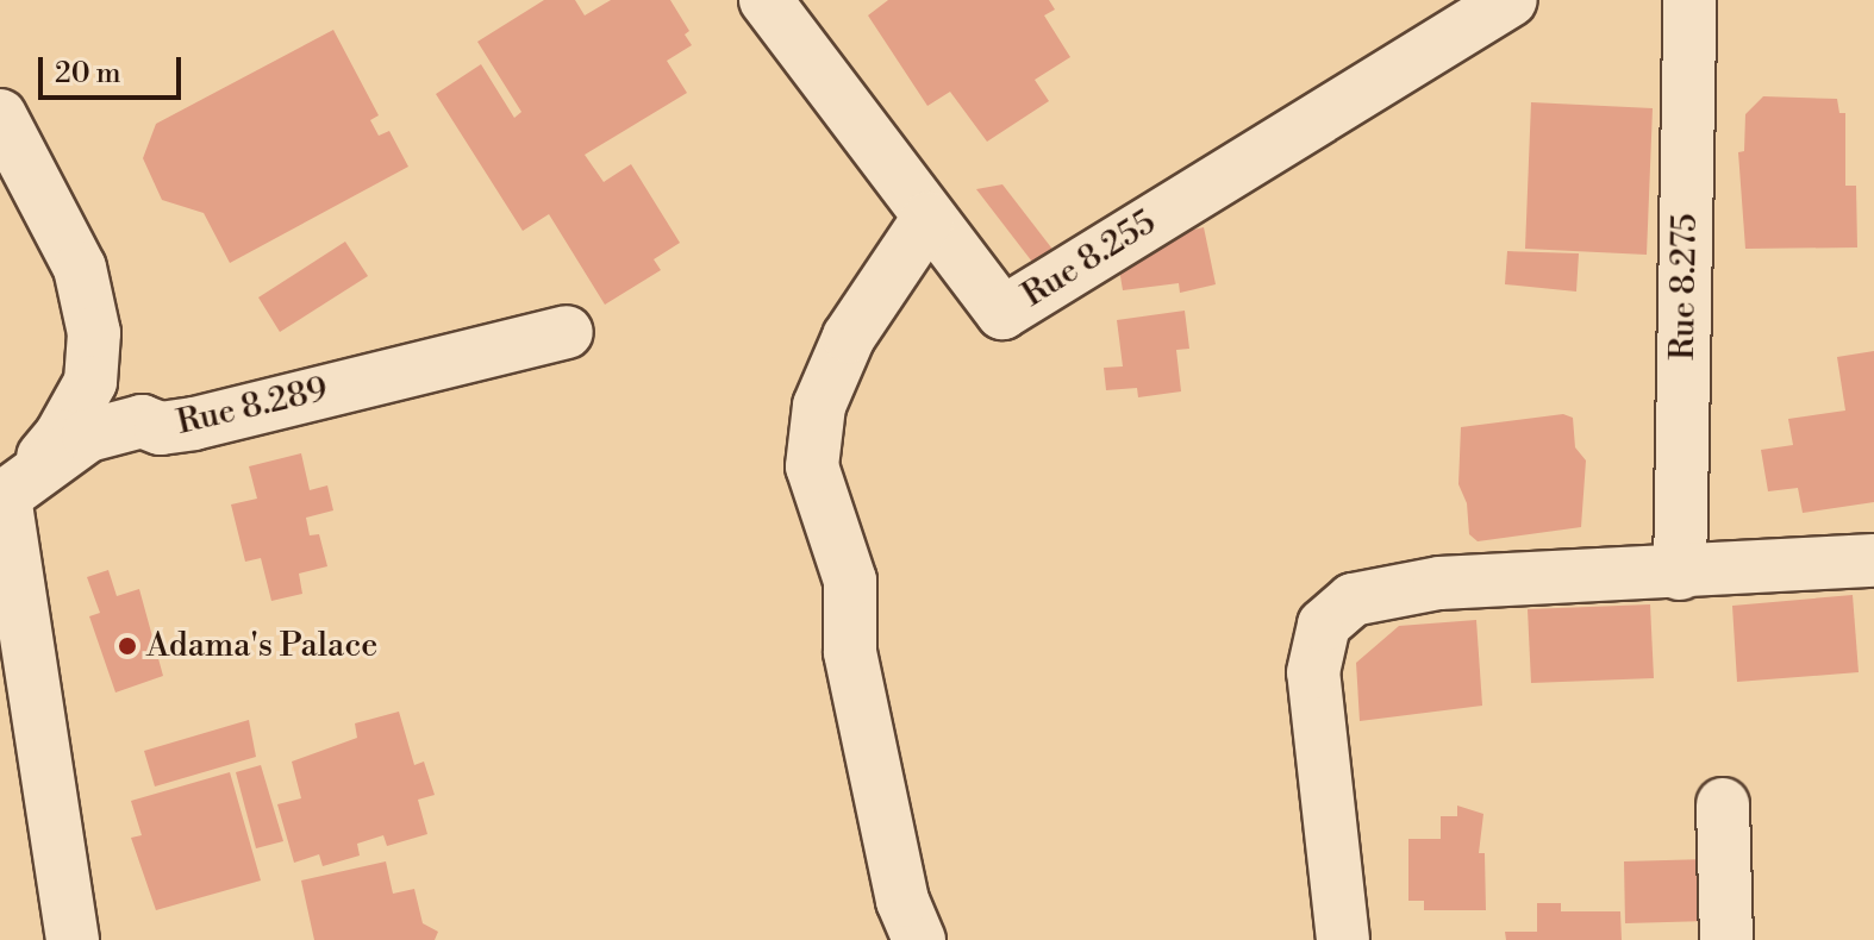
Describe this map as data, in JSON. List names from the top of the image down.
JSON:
{
  "streets": {
    "street": ["Rue 8.255", "Rue 8.275", "Rue 8.289"]
  },
  "places": ["Adama's Palace"],
  "scale_bar": "20 m"
}
